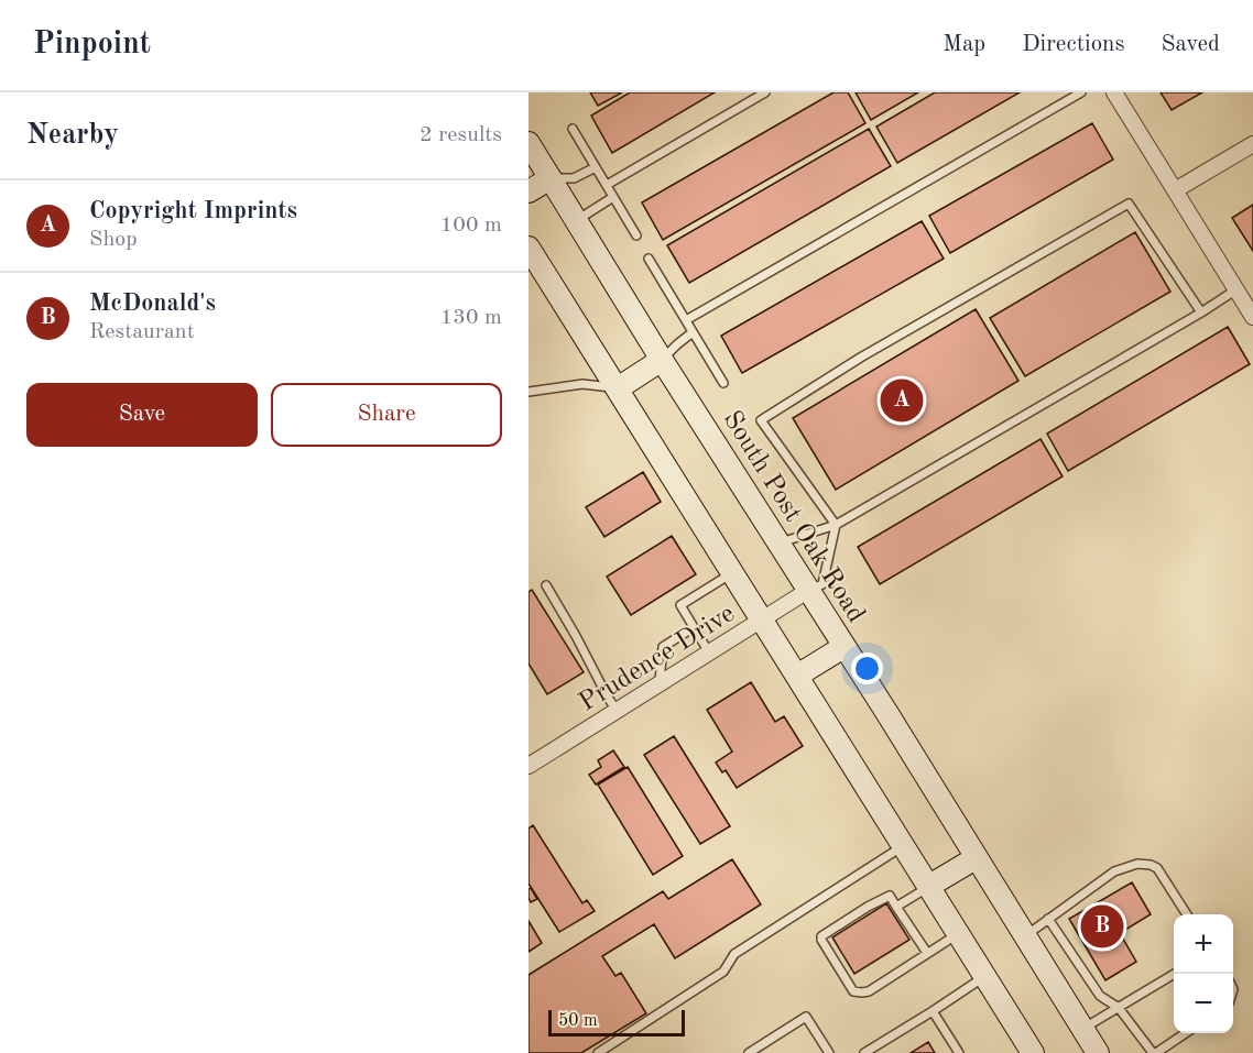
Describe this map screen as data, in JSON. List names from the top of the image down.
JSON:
{
  "streets": {
    "main road": ["South Post Oak Road"],
    "street": ["Prudence Drive"]
  },
  "crossings": [
    ["South Post Oak Road", "Prudence Drive"]
  ],
  "scale_bar": "50 m",
  "page": {
    "header": "Pinpoint",
    "nav": ["Map", "Directions", "Saved"],
    "heading": ["Nearby", "2 results"],
    "list": [
      {
        "mark": "A",
        "name": "Copyright Imprints",
        "note": "Shop",
        "value": "100 m"
      },
      {
        "mark": "B",
        "name": "McDonald's",
        "note": "Restaurant",
        "value": "130 m"
      }
    ],
    "buttons": ["Save", "Share"],
    "pins": ["A", "B"],
    "map_buttons": ["+", "−"],
    "scale": "50 m"
  }
}
